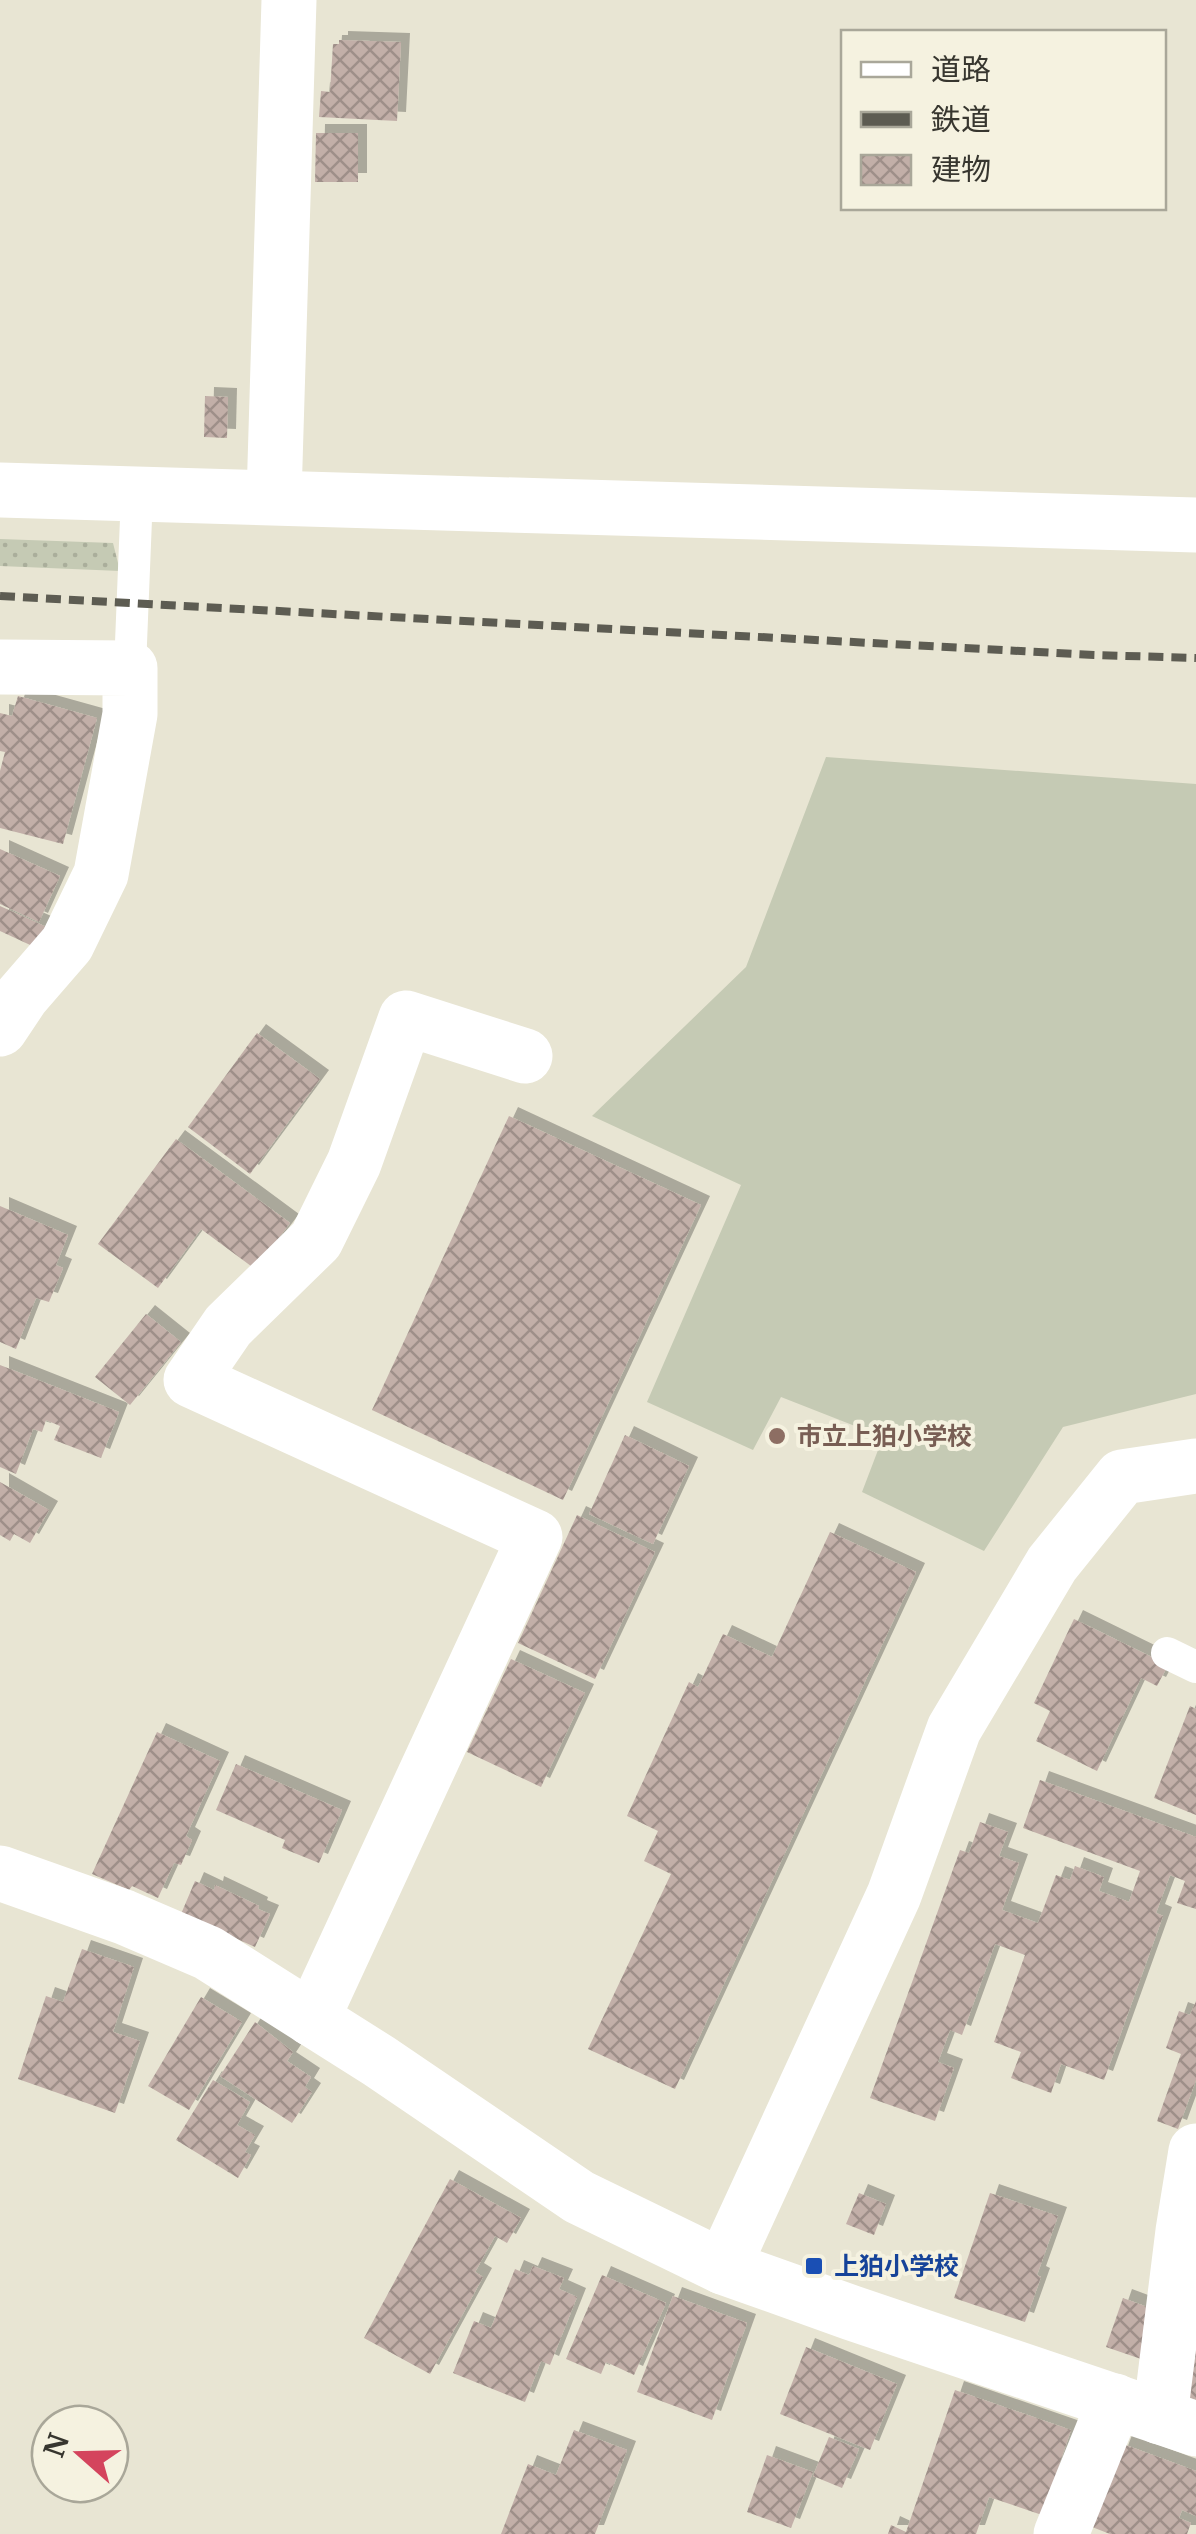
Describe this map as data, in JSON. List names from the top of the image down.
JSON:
{
  "places": {
    "other": ["市立上狛小学校"],
    "transit": ["上狛小学校"]
  },
  "legend": ["道路", "鉄道", "建物"],
  "north": "left"
}
